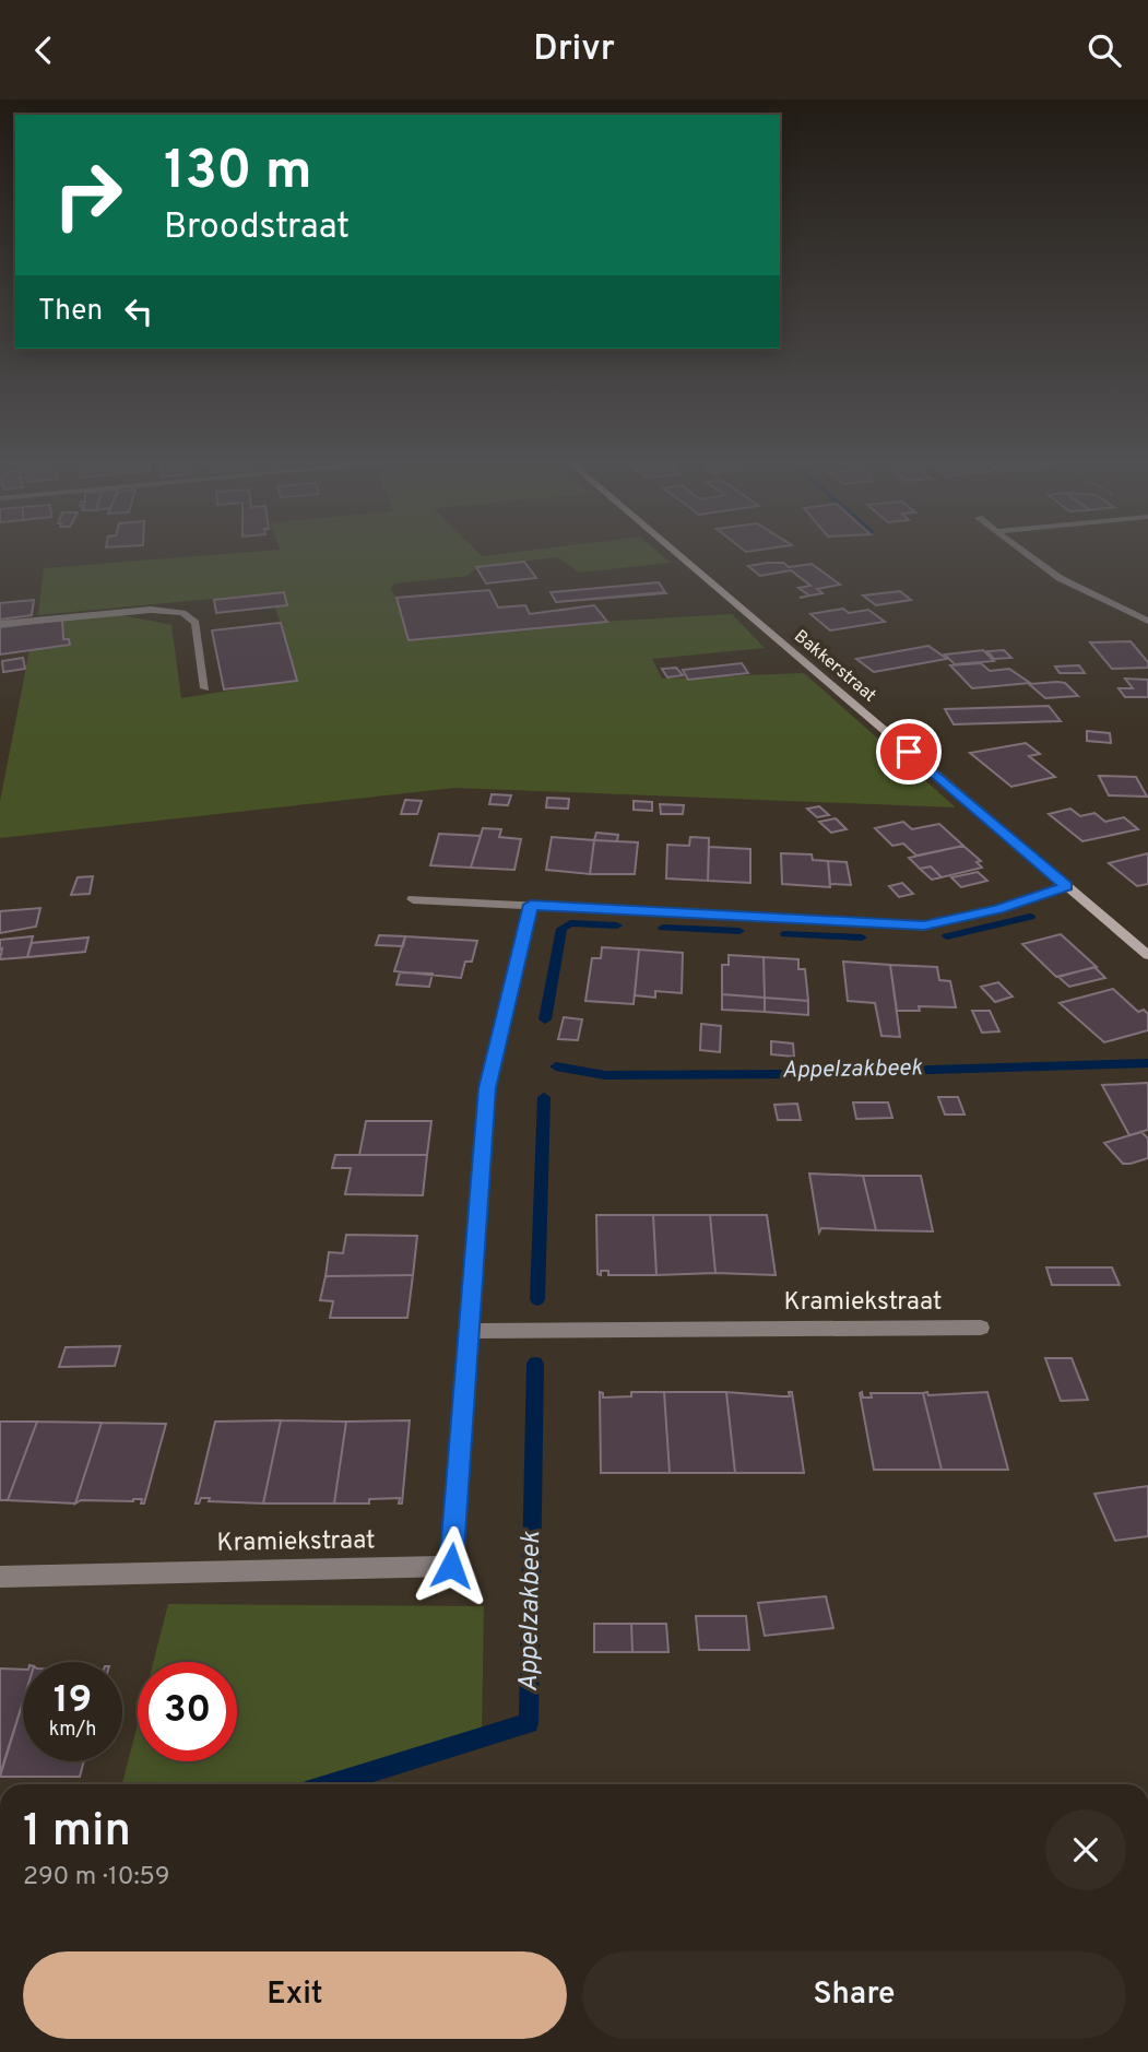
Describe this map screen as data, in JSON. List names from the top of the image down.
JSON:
{
  "streets": {
    "street": ["Bakkerstraat", "Kramiekstraat"]
  },
  "water": ["Appelzakbeek"],
  "page": {
    "header": "Drivr",
    "turn": ["130 m", "Broodstraat"],
    "then": "Then",
    "speed": "19 km/h",
    "limit": "30",
    "heading": ["1 min", "290 m · 10:59"],
    "buttons": ["Exit", "Share"]
  }
}
